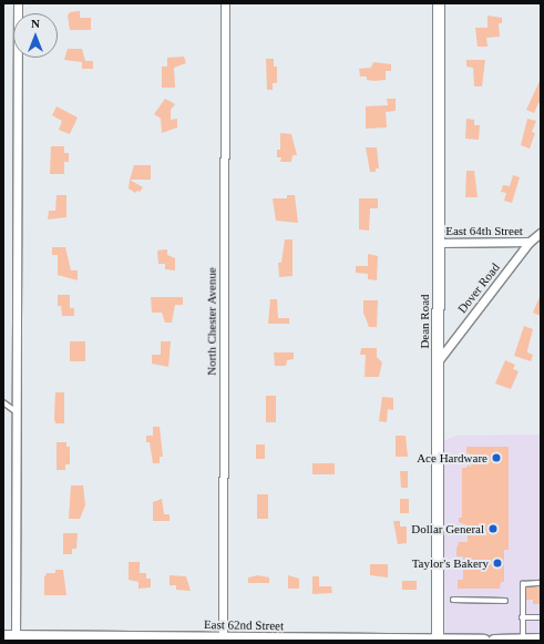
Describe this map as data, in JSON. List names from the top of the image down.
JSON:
{
  "streets": {
    "street": [
      "East 64th Street",
      "Dover Road",
      "North Chester Avenue",
      "Dean Road",
      "East 62nd Street"
    ]
  },
  "crossings": [
    ["East 64th Street", "Dover Road"],
    ["East 64th Street", "Dean Road"],
    ["Dover Road", "Dean Road"],
    ["North Chester Avenue", "East 62nd Street"],
    ["Dean Road", "East 62nd Street"]
  ],
  "places": ["Ace Hardware", "Dollar General", "Taylor's Bakery"],
  "north": "top"
}
